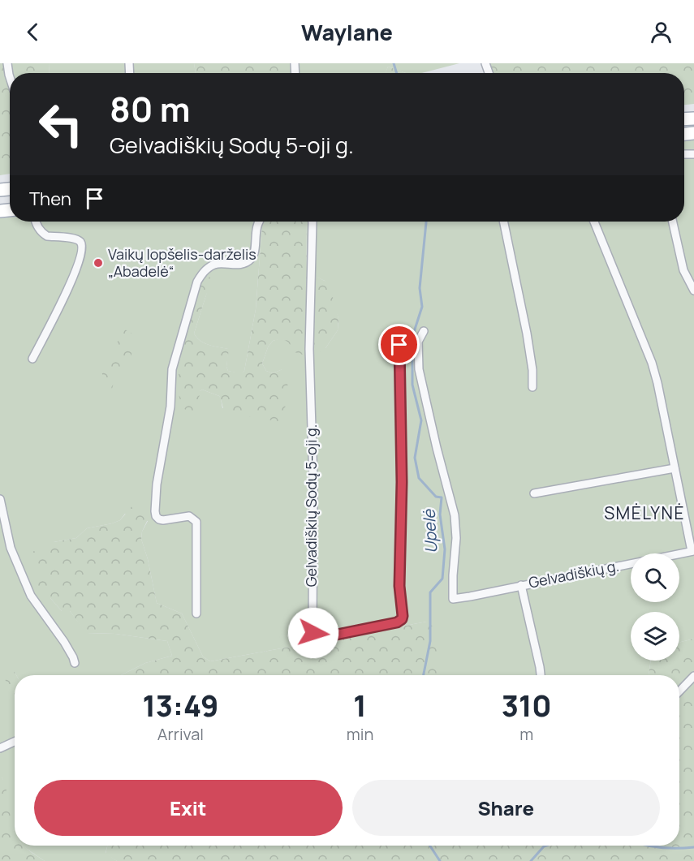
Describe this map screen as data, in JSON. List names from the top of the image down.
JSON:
{
  "streets": {
    "street": ["Gelvadiškių Sodų 5-oji g.", "Gelvadiškių g."]
  },
  "districts": ["SMĖLYNĖ"],
  "water": ["Upelė"],
  "places": ["Vaikų lopšelis-darželis „Abadelė“"],
  "page": {
    "header": "Waylane",
    "turn": ["80 m", "Gelvadiškių Sodų 5-oji g."],
    "then": "Then",
    "eta": [
      "13:49",
      "Arrival",
      "1",
      "min",
      "310",
      "m"
    ],
    "buttons": ["Exit", "Share"]
  }
}
